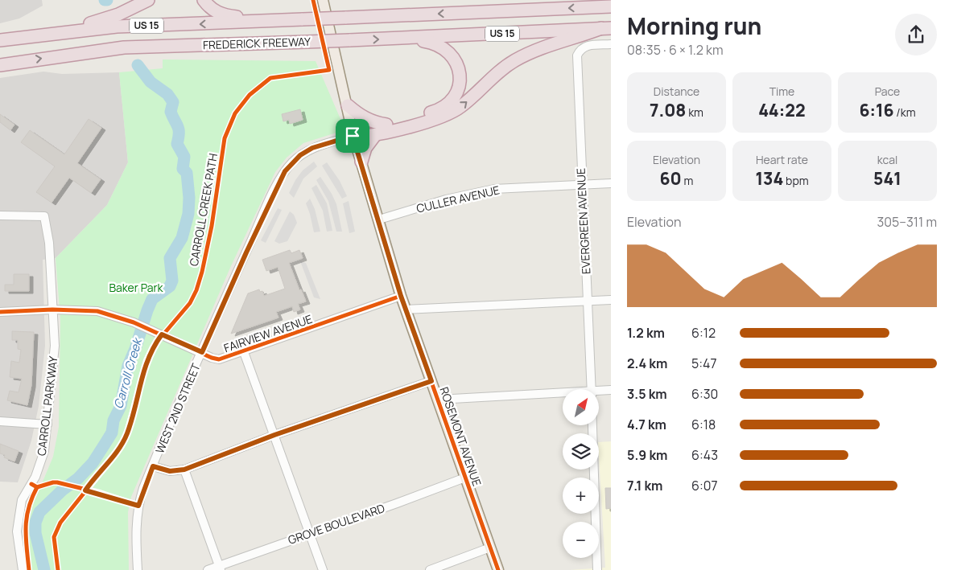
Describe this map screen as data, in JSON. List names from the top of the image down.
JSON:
{
  "streets": {
    "highway": ["US 15", "FREDERICK FREEWAY"],
    "main road": ["ROSEMONT AVENUE"],
    "street": [
      "CULLER AVENUE",
      "EVERGREEN AVENUE",
      "FAIRVIEW AVENUE",
      "CARROLL PARKWAY",
      "WEST 2ND STREET",
      "GROVE BOULEVARD"
    ],
    "cycle path": ["CARROLL CREEK PATH"]
  },
  "crossings": [
    ["CULLER AVENUE", "EVERGREEN AVENUE"],
    ["CULLER AVENUE", "ROSEMONT AVENUE"],
    ["FAIRVIEW AVENUE", "CARROLL PARKWAY"],
    ["FAIRVIEW AVENUE", "WEST 2ND STREET"],
    ["FAIRVIEW AVENUE", "ROSEMONT AVENUE"],
    ["WEST 2ND STREET", "ROSEMONT AVENUE"],
    ["ROSEMONT AVENUE", "GROVE BOULEVARD"]
  ],
  "water": ["Carroll Creek"],
  "parks": ["Baker Park"],
  "north": "top right",
  "page": {
    "heading": ["Morning run", "08:35 · 6 × 1.2 km"],
    "stats": [
      ["Distance", "7.08 km"],
      ["Time", "44:22"],
      ["Pace", "6:16 /km"],
      ["Elevation", "60 m"],
      ["Heart rate", "134 bpm"],
      ["kcal", "541"]
    ],
    "chart": ["Elevation", "305–311 m"],
    "list": [
      {
        "name": "1.2 km",
        "note": "6:12"
      },
      {
        "name": "2.4 km",
        "note": "5:47"
      },
      {
        "name": "3.5 km",
        "note": "6:30"
      },
      {
        "name": "4.7 km",
        "note": "6:18"
      },
      {
        "name": "5.9 km",
        "note": "6:43"
      },
      {
        "name": "7.1 km",
        "note": "6:07"
      }
    ],
    "map_buttons": ["+", "−"]
  }
}
